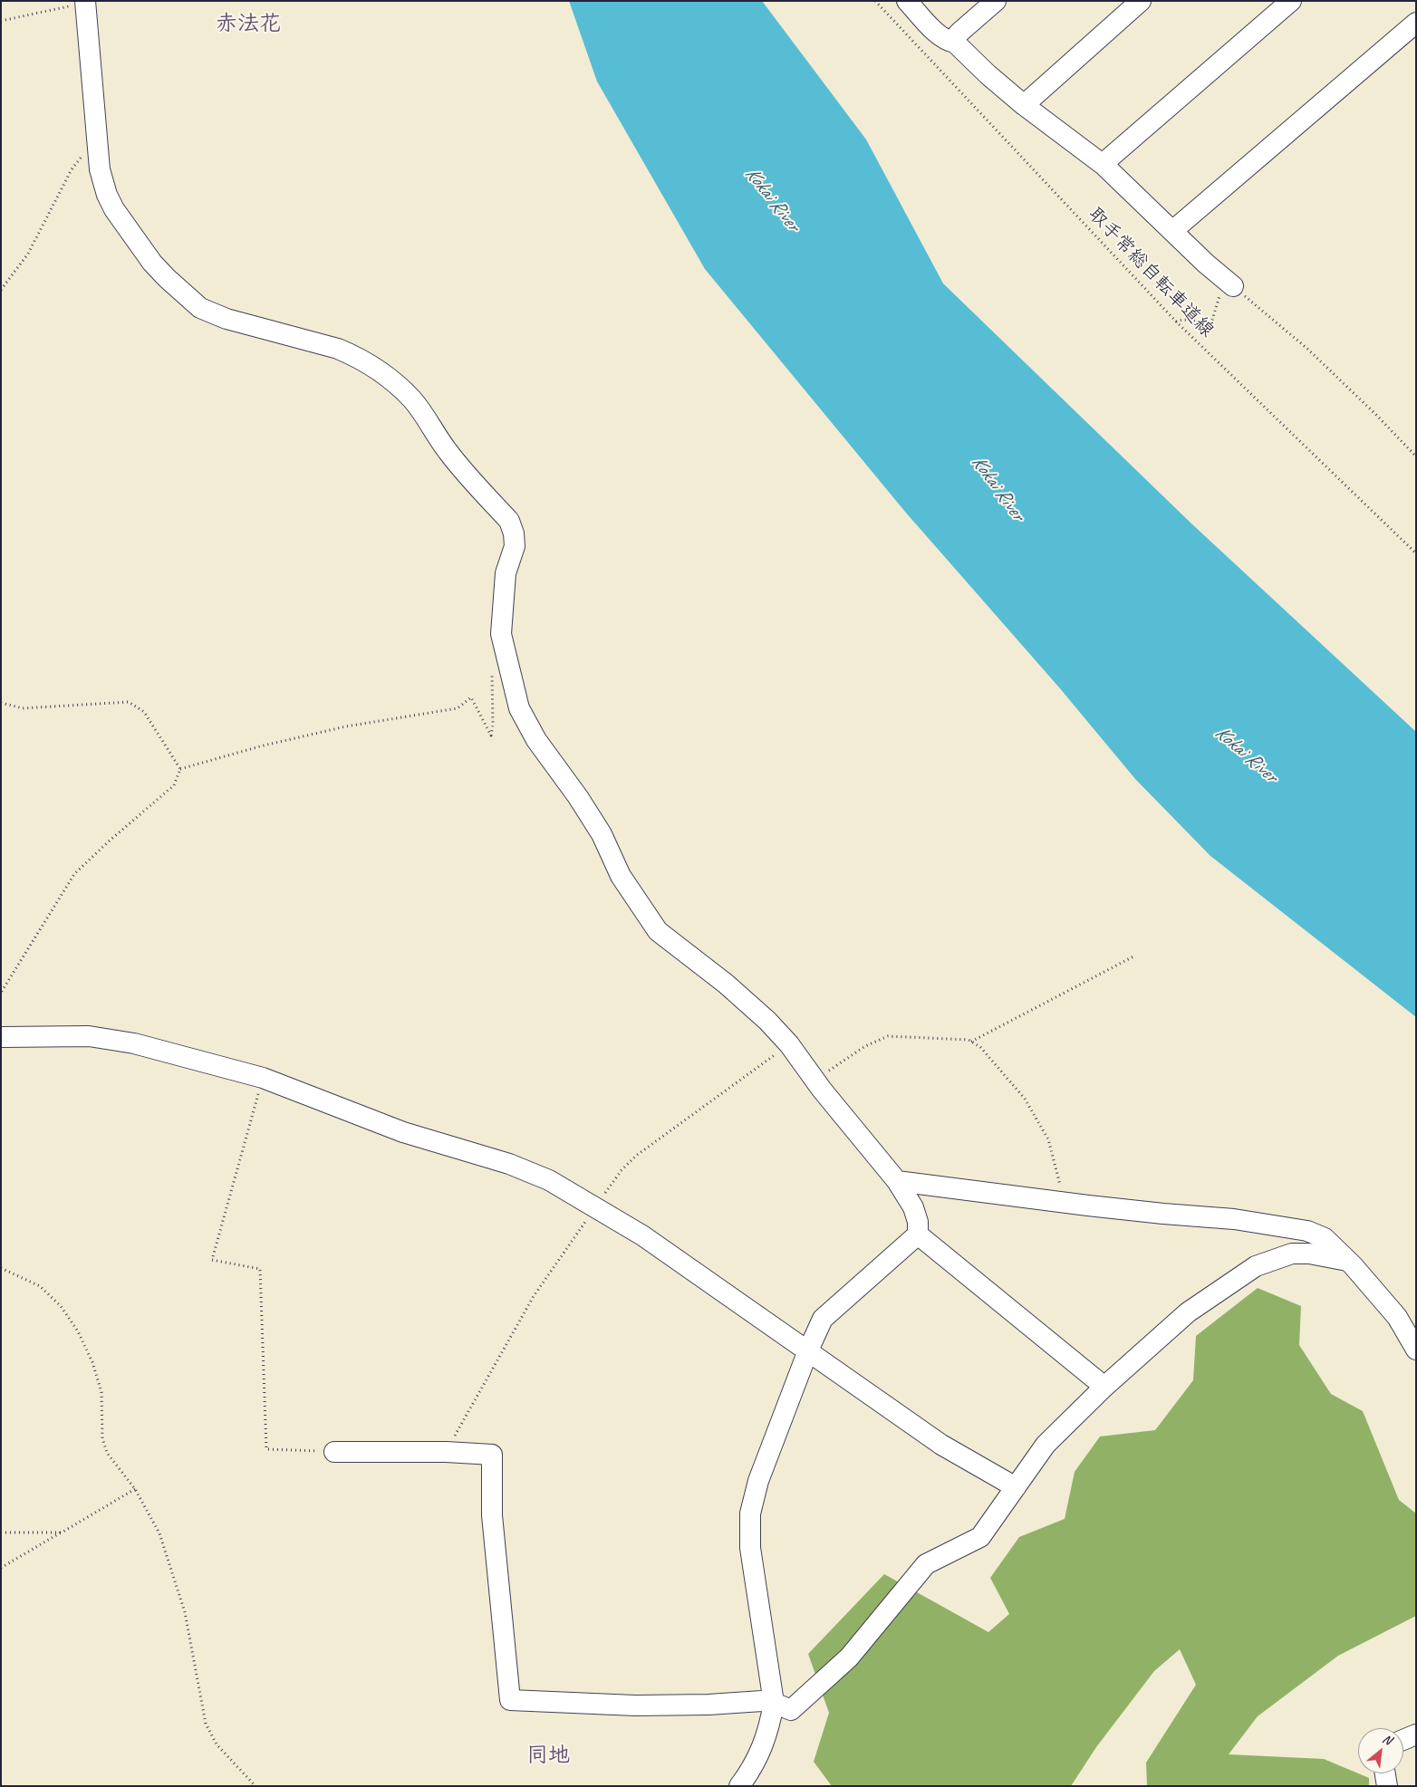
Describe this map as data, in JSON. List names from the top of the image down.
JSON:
{
  "streets": {
    "path": ["取手常総自転車道線"]
  },
  "districts": ["赤法花", "同地"],
  "water": ["Kokai River"],
  "north": "top right"
}
